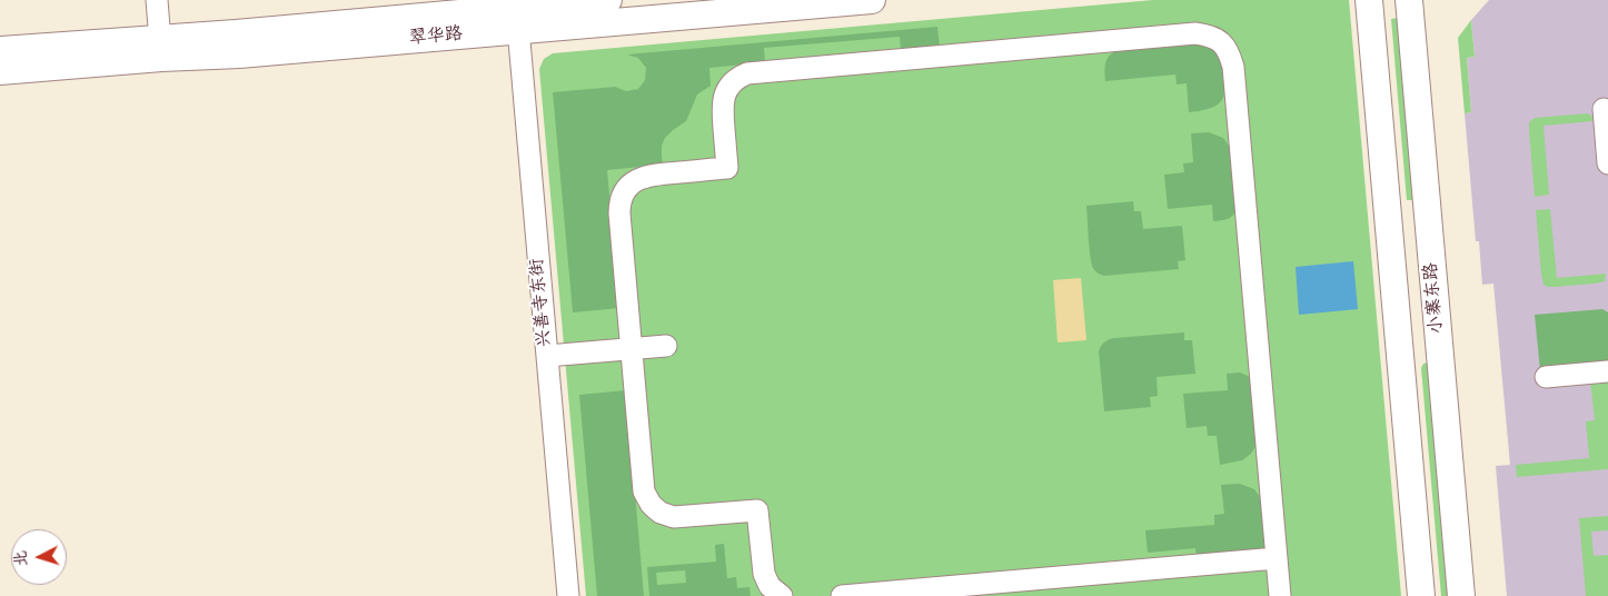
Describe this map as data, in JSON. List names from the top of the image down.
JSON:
{
  "streets": {
    "main road": ["翠华路", "小寨东路"],
    "street": ["兴善寺东街"]
  },
  "crossings": [
    ["翠华路", "兴善寺东街"]
  ],
  "north": "left"
}
